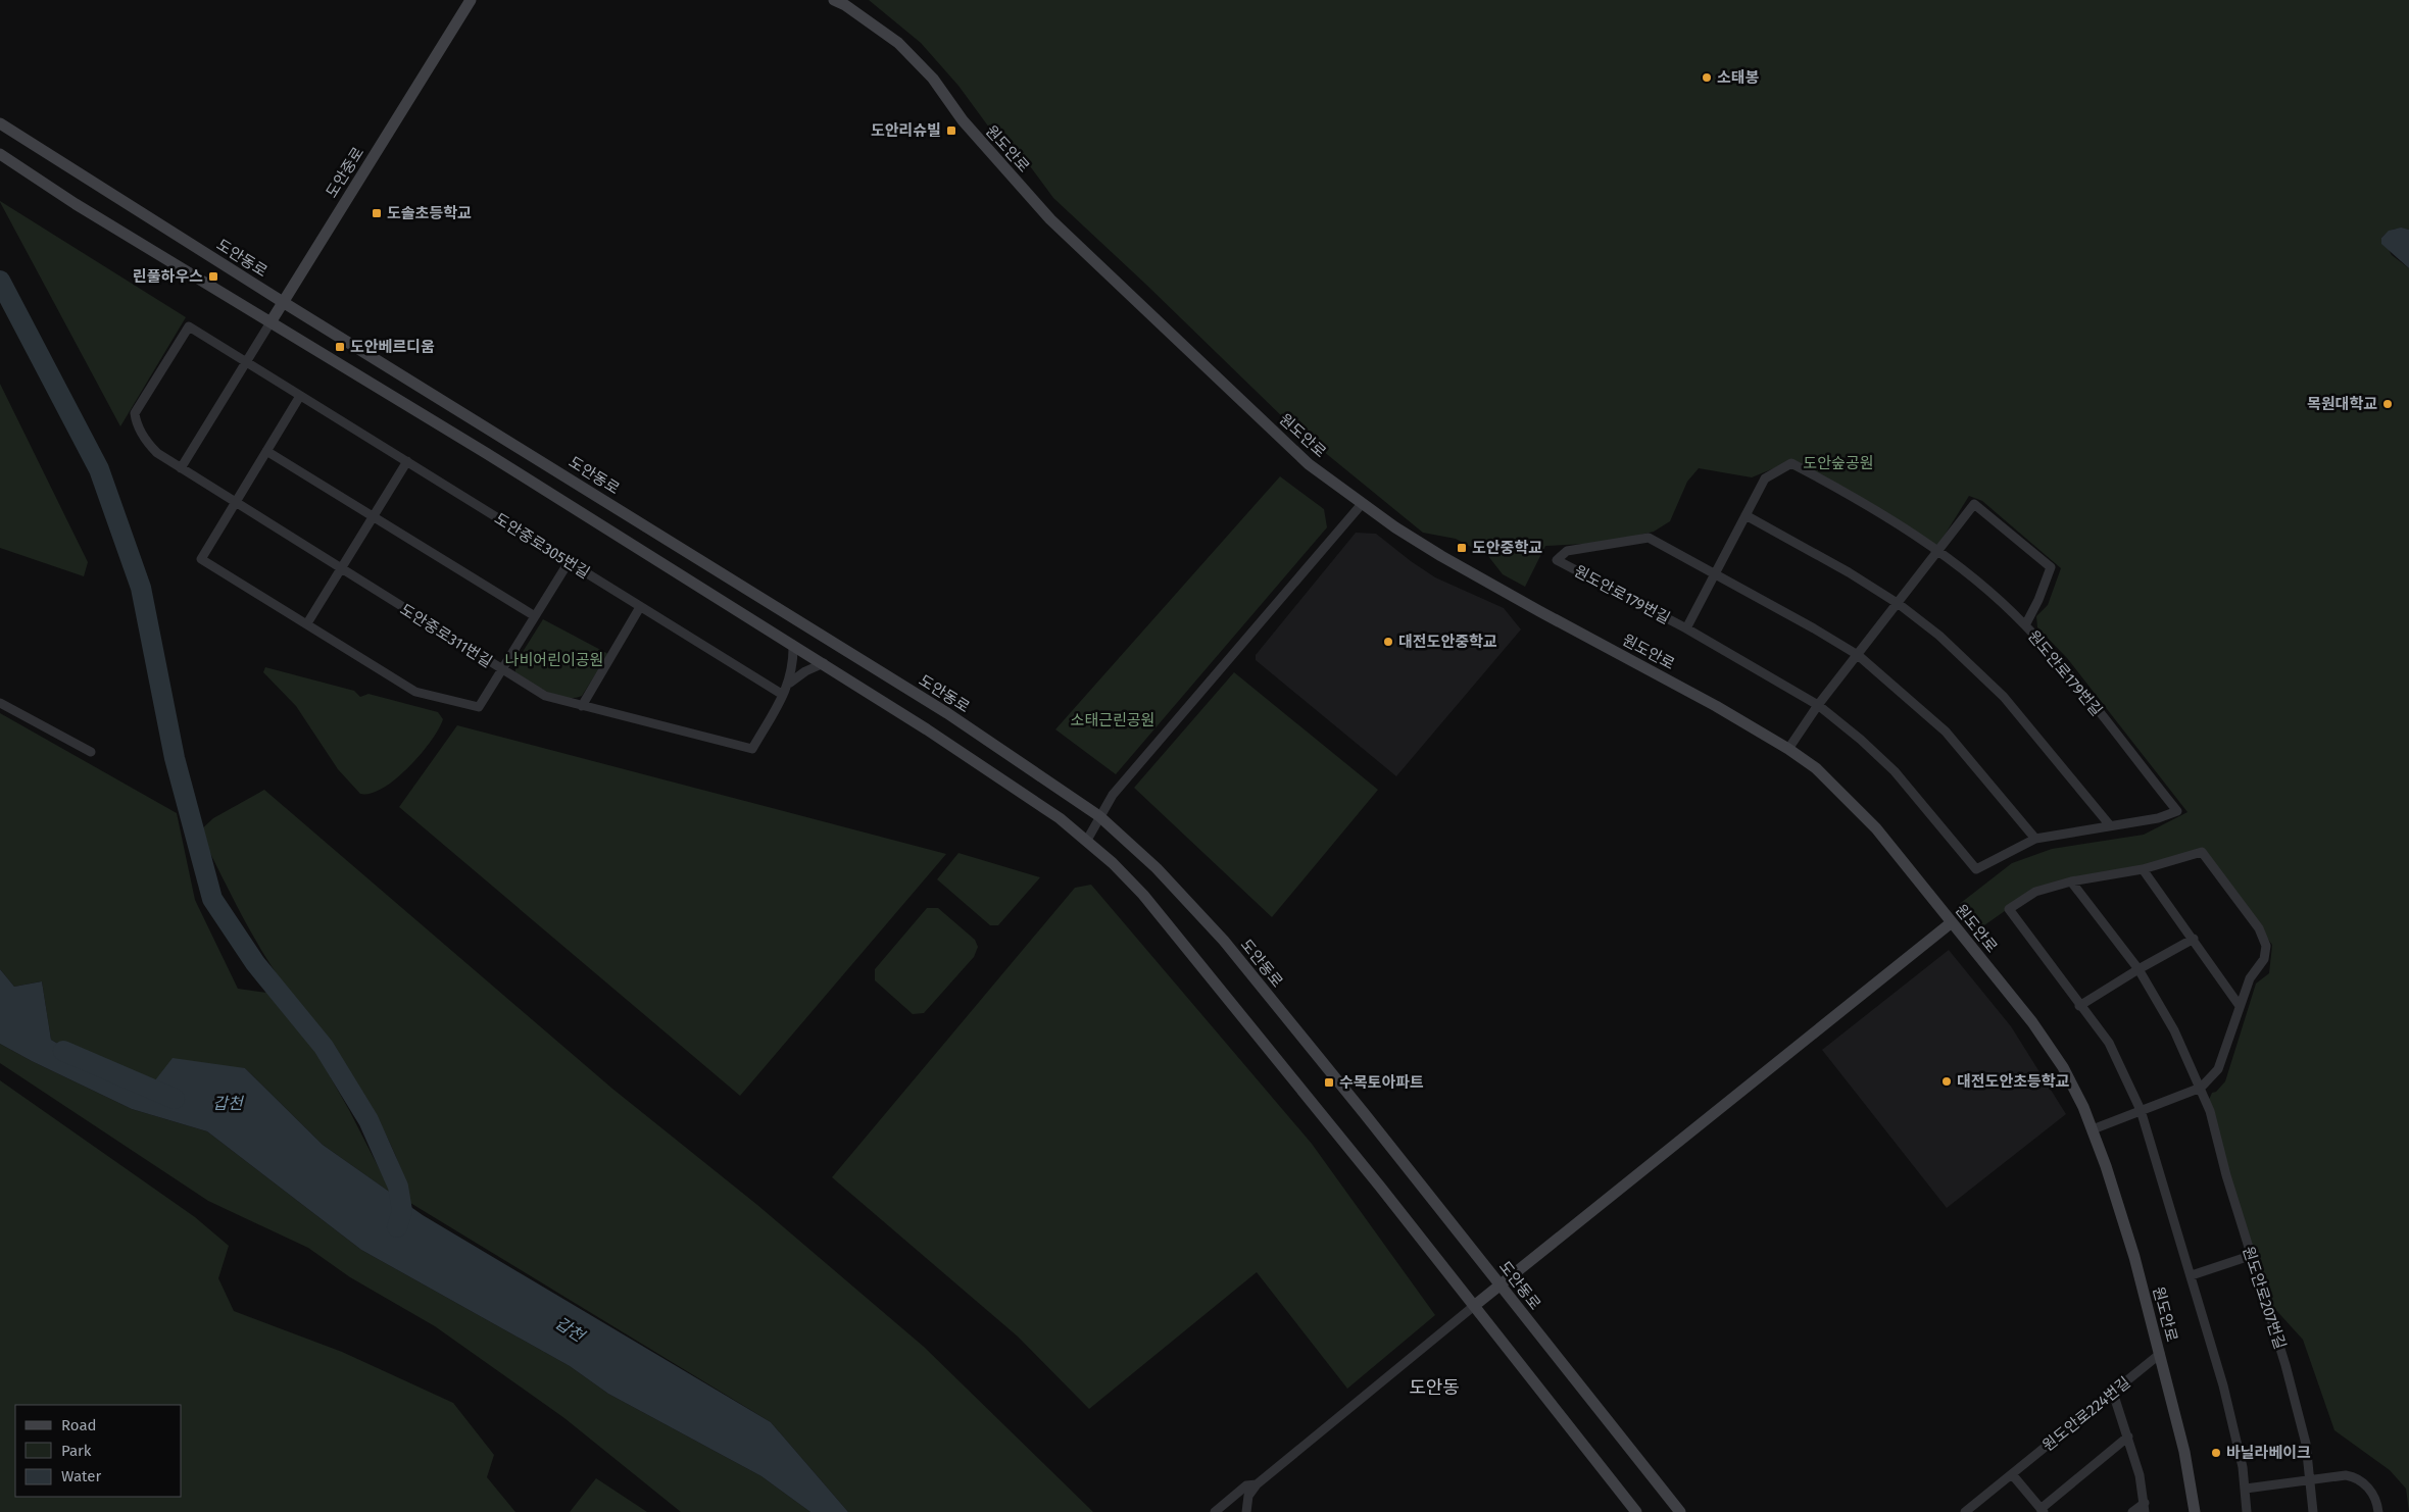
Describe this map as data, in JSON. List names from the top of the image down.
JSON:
{
  "streets": {
    "main road": ["원도안로", "도안중로", "도안동로"],
    "street": [
      "도안중로305번길",
      "원도안로179번길",
      "도안중로311번길",
      "원도안로207번길",
      "원도안로224번길"
    ]
  },
  "crossings": [
    ["원도안로", "원도안로224번길"],
    ["도안중로", "도안동로"],
    ["도안중로", "도안중로305번길"],
    ["도안중로", "도안중로311번길"],
    ["도안중로305번길", "도안중로311번길"]
  ],
  "districts": ["도안동"],
  "water": ["갑천"],
  "parks": ["도안숲공원", "나비어린이공원", "소태근린공원"],
  "places": {
    "other": [
      "소태봉",
      "목원대학교",
      "대전도안중학교",
      "대전도안초등학교",
      "바닐라베이크"
    ],
    "transit": [
      "도안리슈빌",
      "도솔초등학교",
      "린풀하우스",
      "도안베르디움",
      "도안중학교",
      "수목토아파트"
    ]
  },
  "legend": ["Road", "Park", "Water"]
}
